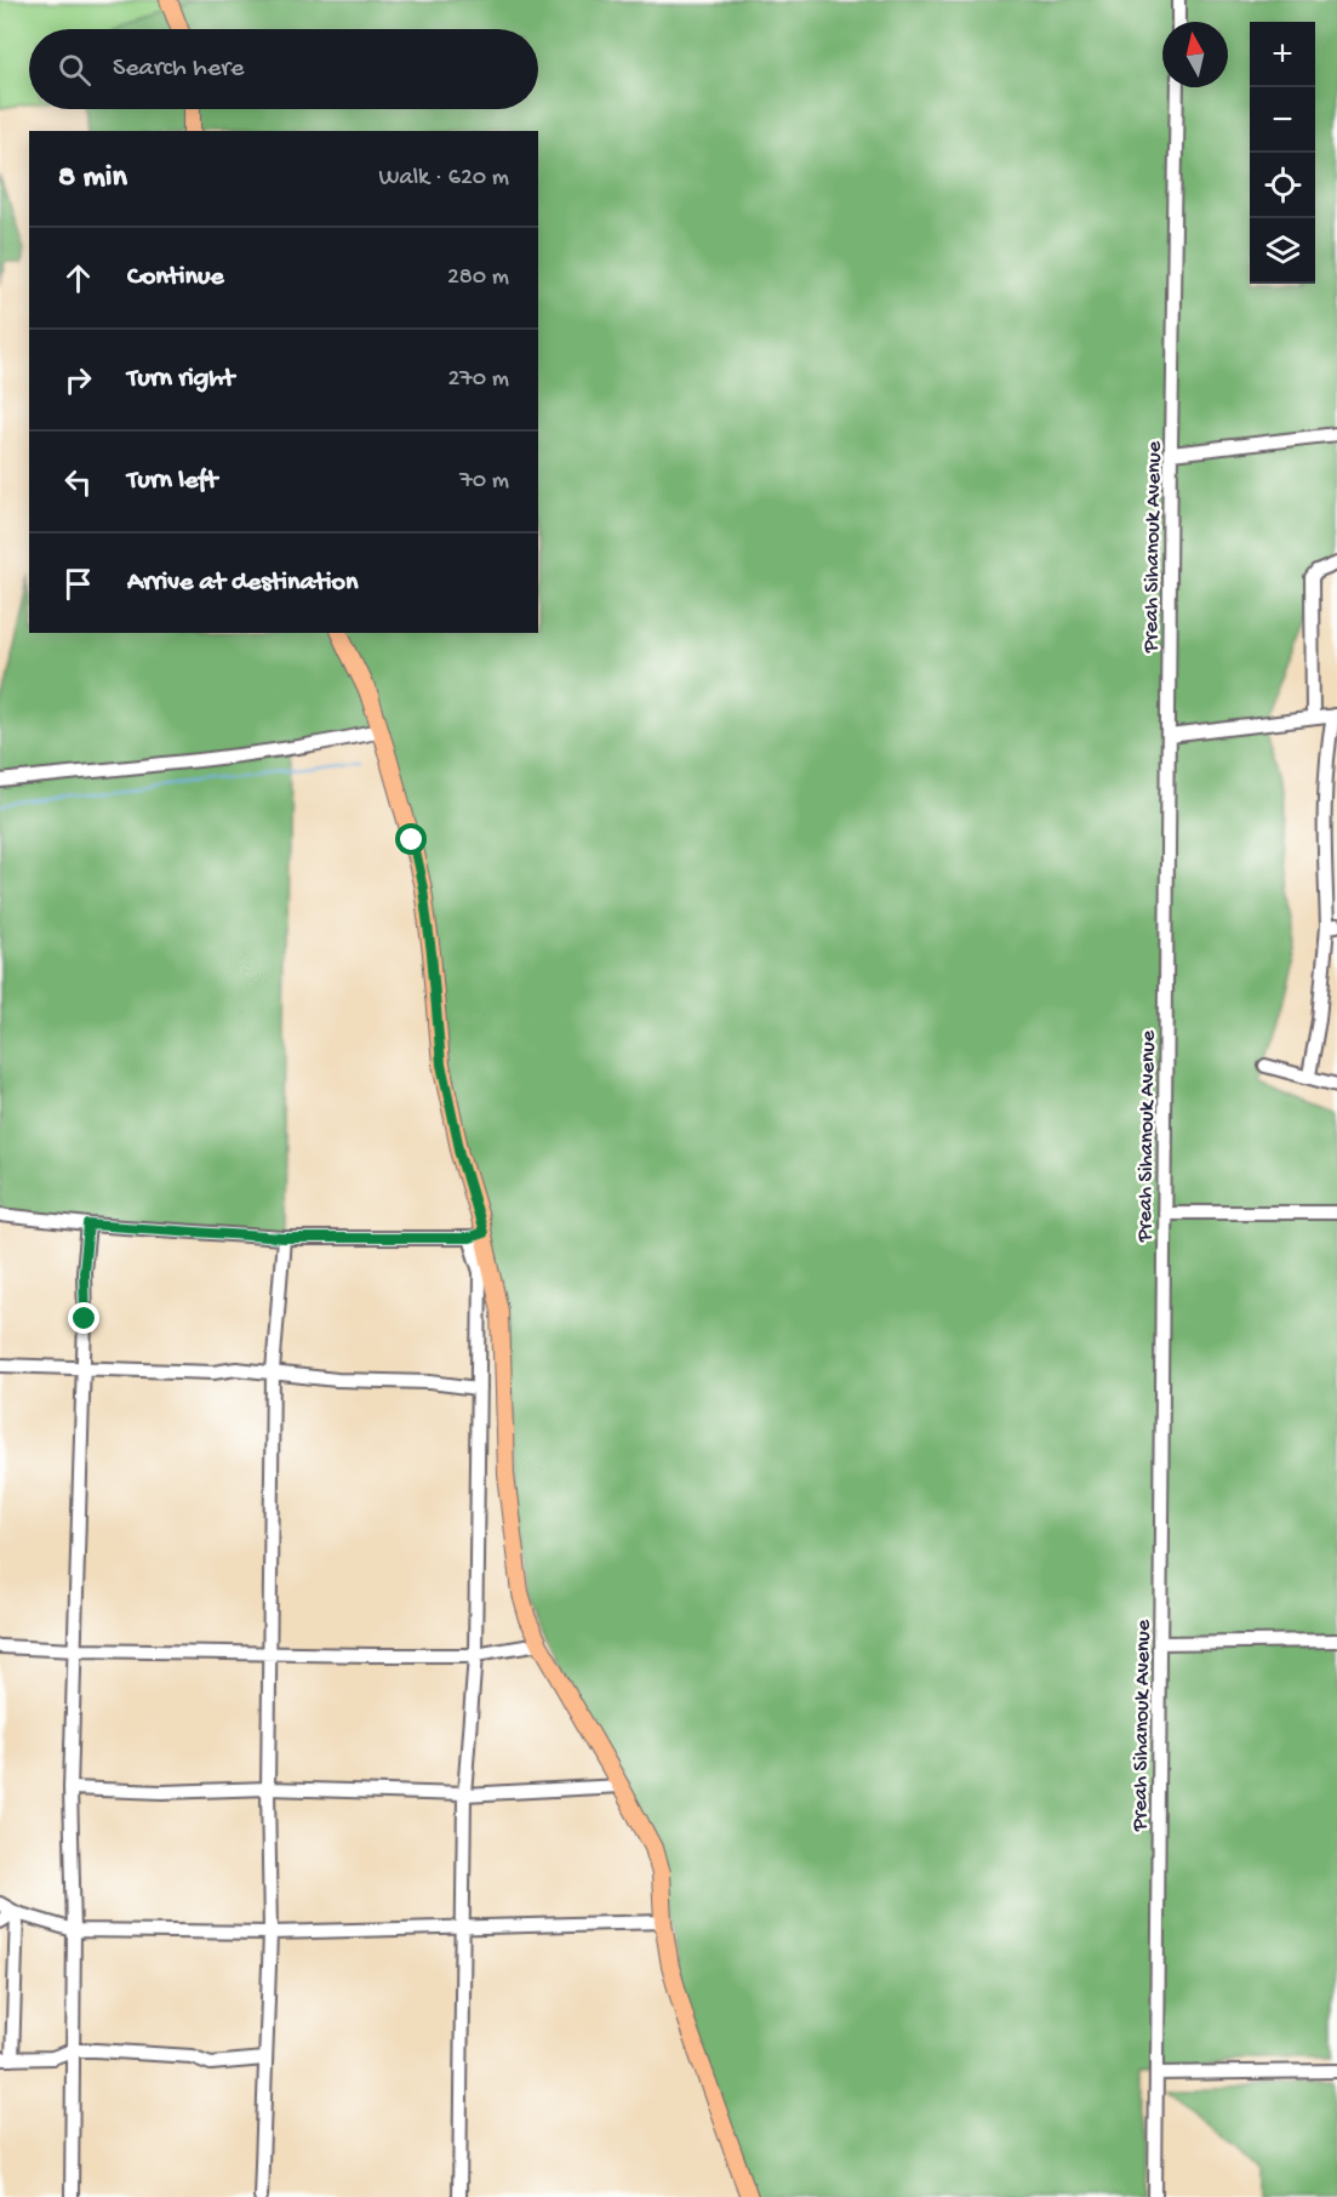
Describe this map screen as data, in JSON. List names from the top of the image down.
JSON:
{
  "streets": {
    "street": ["Preah Sihanouk Avenue"]
  },
  "north": "top",
  "page": {
    "map_buttons": ["+", "−"],
    "search": "Search here",
    "heading": ["8 min", "Walk · 620 m"],
    "list": [
      ["Continue", "280 m"],
      ["Turn right", "270 m"],
      ["Turn left", "70 m"],
      "Arrive at destination"
    ]
  }
}
